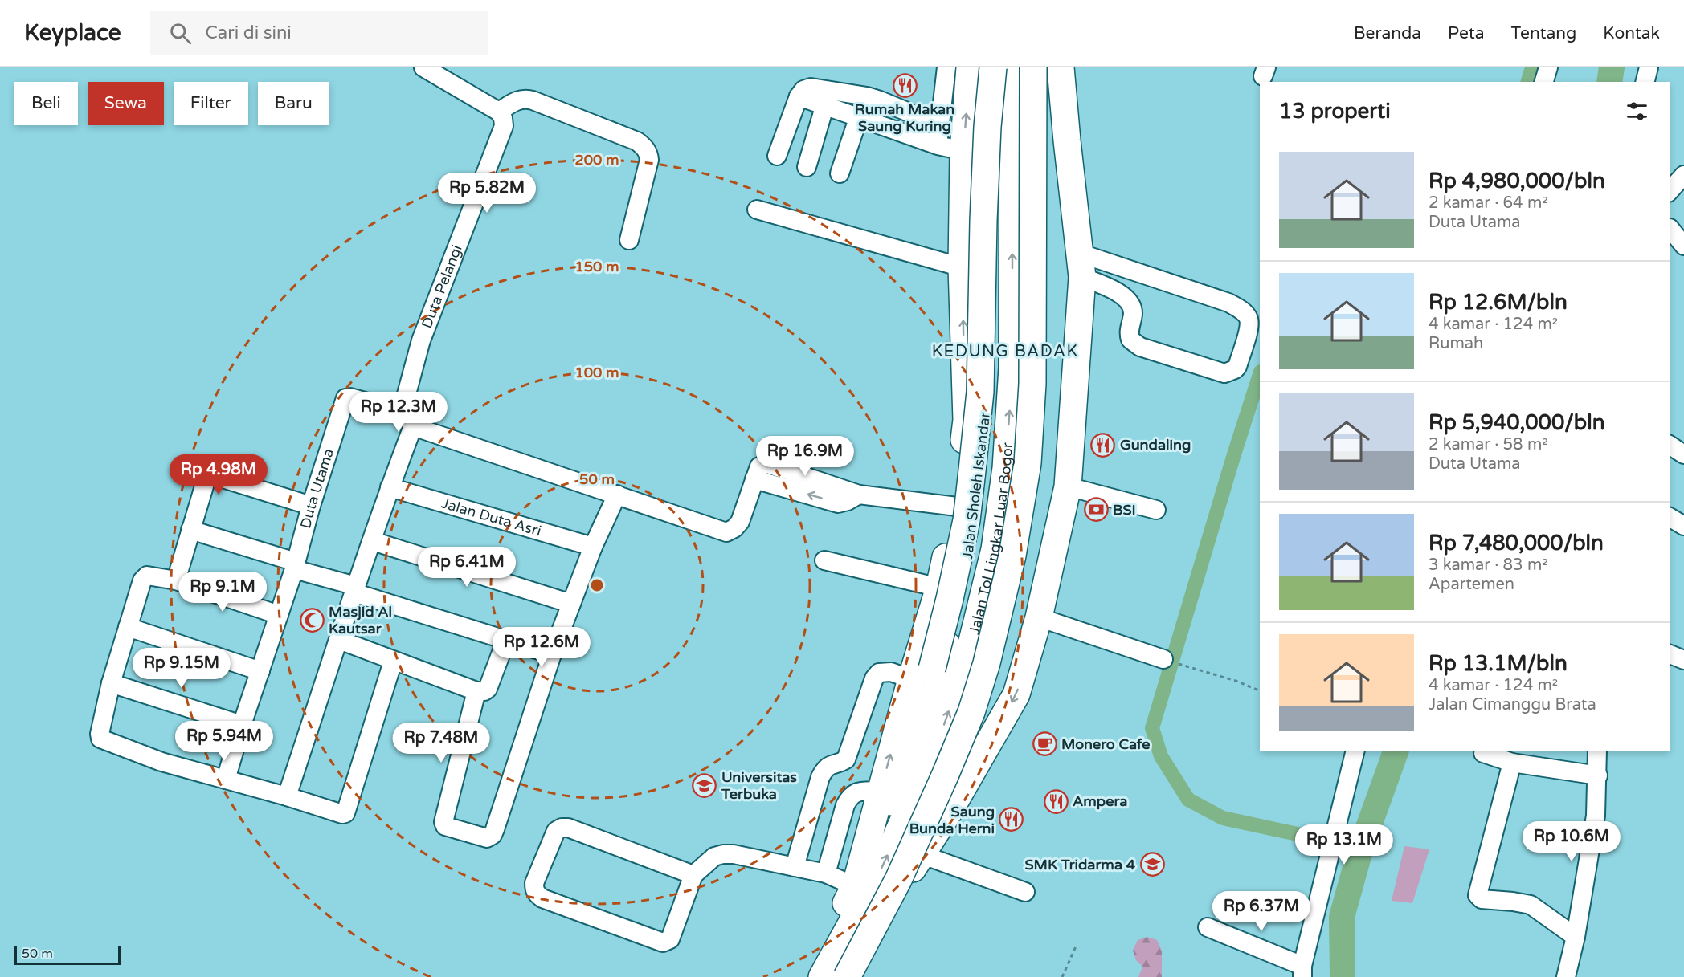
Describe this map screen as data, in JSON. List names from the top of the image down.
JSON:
{
  "streets": {
    "highway": ["Jalan Sholeh Iskandar", "Jalan Tol Lingkar Luar Bogor"],
    "street": ["Duta Pelangi", "Duta Utama", "Jalan Duta Asri"]
  },
  "crossings": [
    ["Duta Pelangi", "Duta Utama"]
  ],
  "districts": ["KEDUNG BADAK"],
  "places": {
    "restaurant": [
      "Rumah Makan Saung Kuring",
      "Gundaling",
      "Ampera",
      "Saung Bunda Herni"
    ],
    "bank": ["BSI"],
    "mosque": ["Masjid Al Kautsar"],
    "cafe": ["Monero Cafe"],
    "school or university": ["Universitas Terbuka", "SMK Tridarma 4"]
  },
  "scale_bar": "50 m",
  "page": {
    "header": "Keyplace",
    "search": "Cari di sini",
    "nav": [
      "Beranda",
      "Peta",
      "Tentang",
      "Kontak"
    ],
    "chip": [
      "Beli",
      "Sewa",
      "Filter",
      "Baru"
    ],
    "heading": "13 properti",
    "list": [
      {
        "name": "Rp 4,980,000/bln",
        "note": "2 kamar · 64 m² · Duta Utama"
      },
      {
        "name": "Rp 12.6M/bln",
        "note": "4 kamar · 124 m² · Rumah"
      },
      {
        "name": "Rp 5,940,000/bln",
        "note": "2 kamar · 58 m² · Duta Utama"
      },
      {
        "name": "Rp 7,480,000/bln",
        "note": "3 kamar · 83 m² · Apartemen"
      },
      {
        "name": "Rp 13.1M/bln",
        "note": "4 kamar · 124 m² · Jalan Cimanggu Brata"
      }
    ],
    "price": [
      "Rp 5.82M",
      "Rp 12.3M",
      "Rp 16.9M",
      "Rp 4.98M",
      "Rp 6.41M",
      "Rp 9.1M",
      "Rp 12.6M",
      "Rp 9.15M",
      "Rp 5.94M",
      "Rp 7.48M",
      "Rp 10.6M",
      "Rp 13.1M",
      "Rp 6.37M"
    ],
    "scale": "50 m"
  },
  "rings": [
    "200 m",
    "150 m",
    "100 m",
    "50 m"
  ]
}
